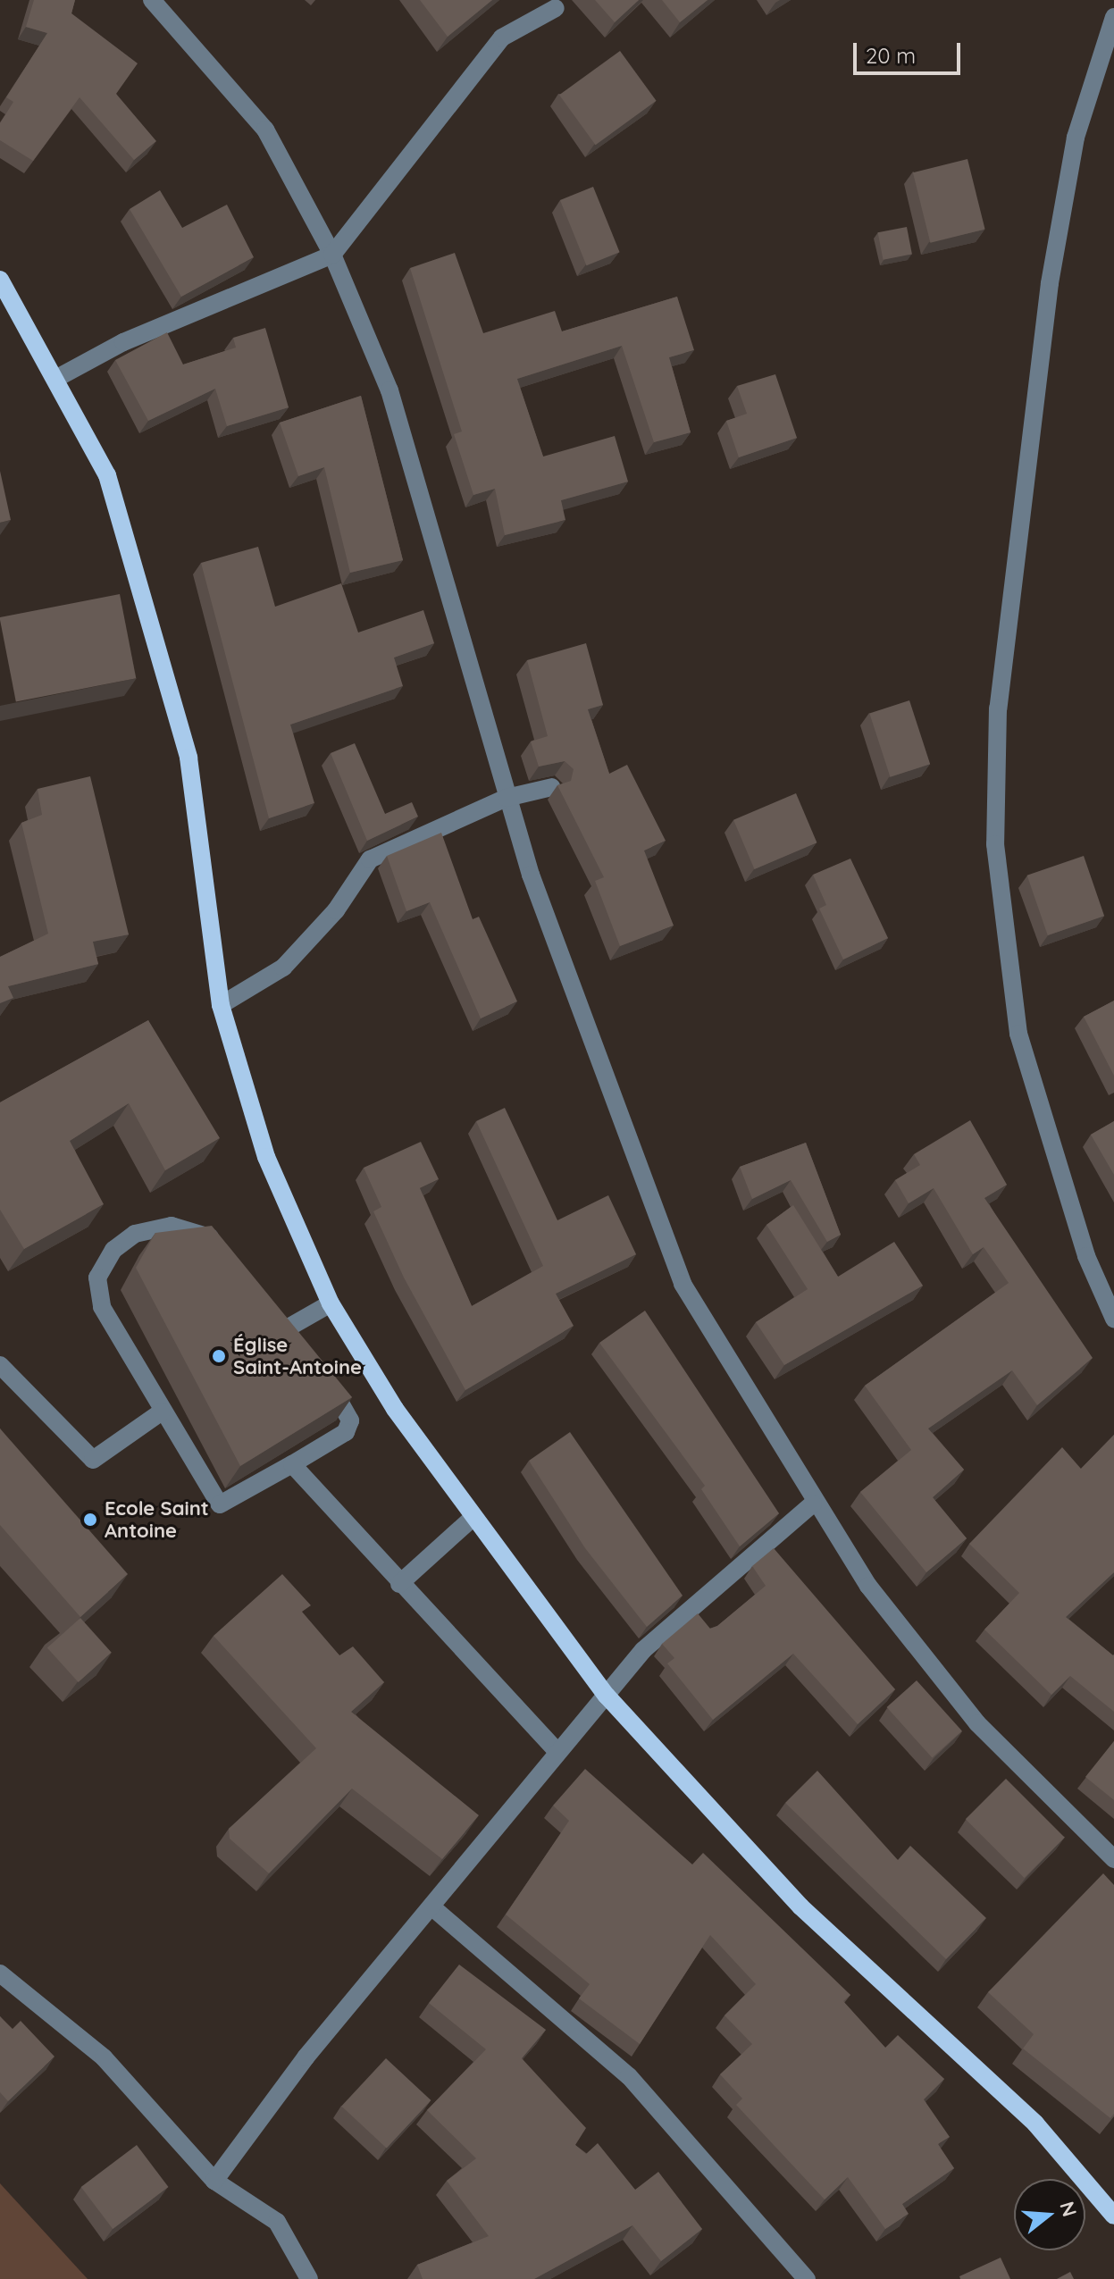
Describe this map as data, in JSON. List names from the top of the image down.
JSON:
{
  "places": ["Église Saint-Antoine", "Ecole Saint Antoine"],
  "scale_bar": "20 m",
  "north": "right"
}
